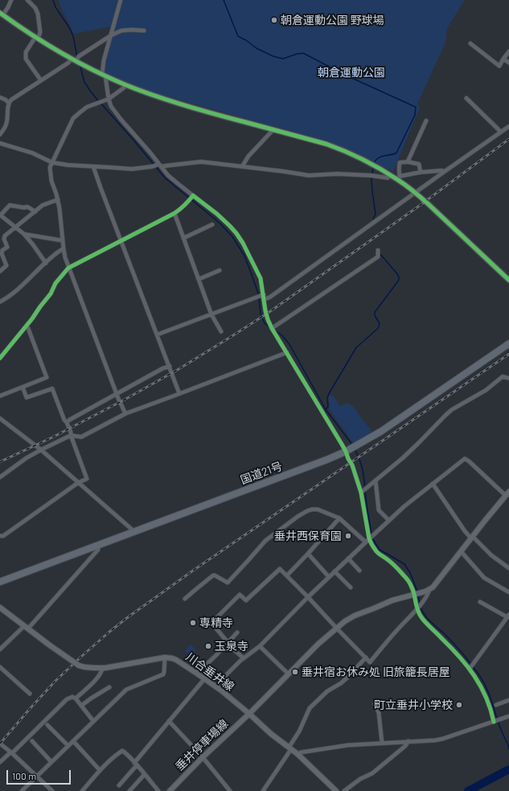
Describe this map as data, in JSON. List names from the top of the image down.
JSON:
{
  "streets": {
    "highway": ["国道21号"],
    "street": ["川合垂井線", "垂井停車場線"]
  },
  "crossings": [
    ["川合垂井線", "垂井停車場線"]
  ],
  "parks": ["朝倉運動公園"],
  "places": [
    "朝倉運動公園 野球場",
    "垂井西保育園",
    "専精寺",
    "玉泉寺",
    "垂井宿お休み処 旧旅籠長居屋",
    "町立垂井小学校"
  ],
  "scale_bar": "100 m"
}
